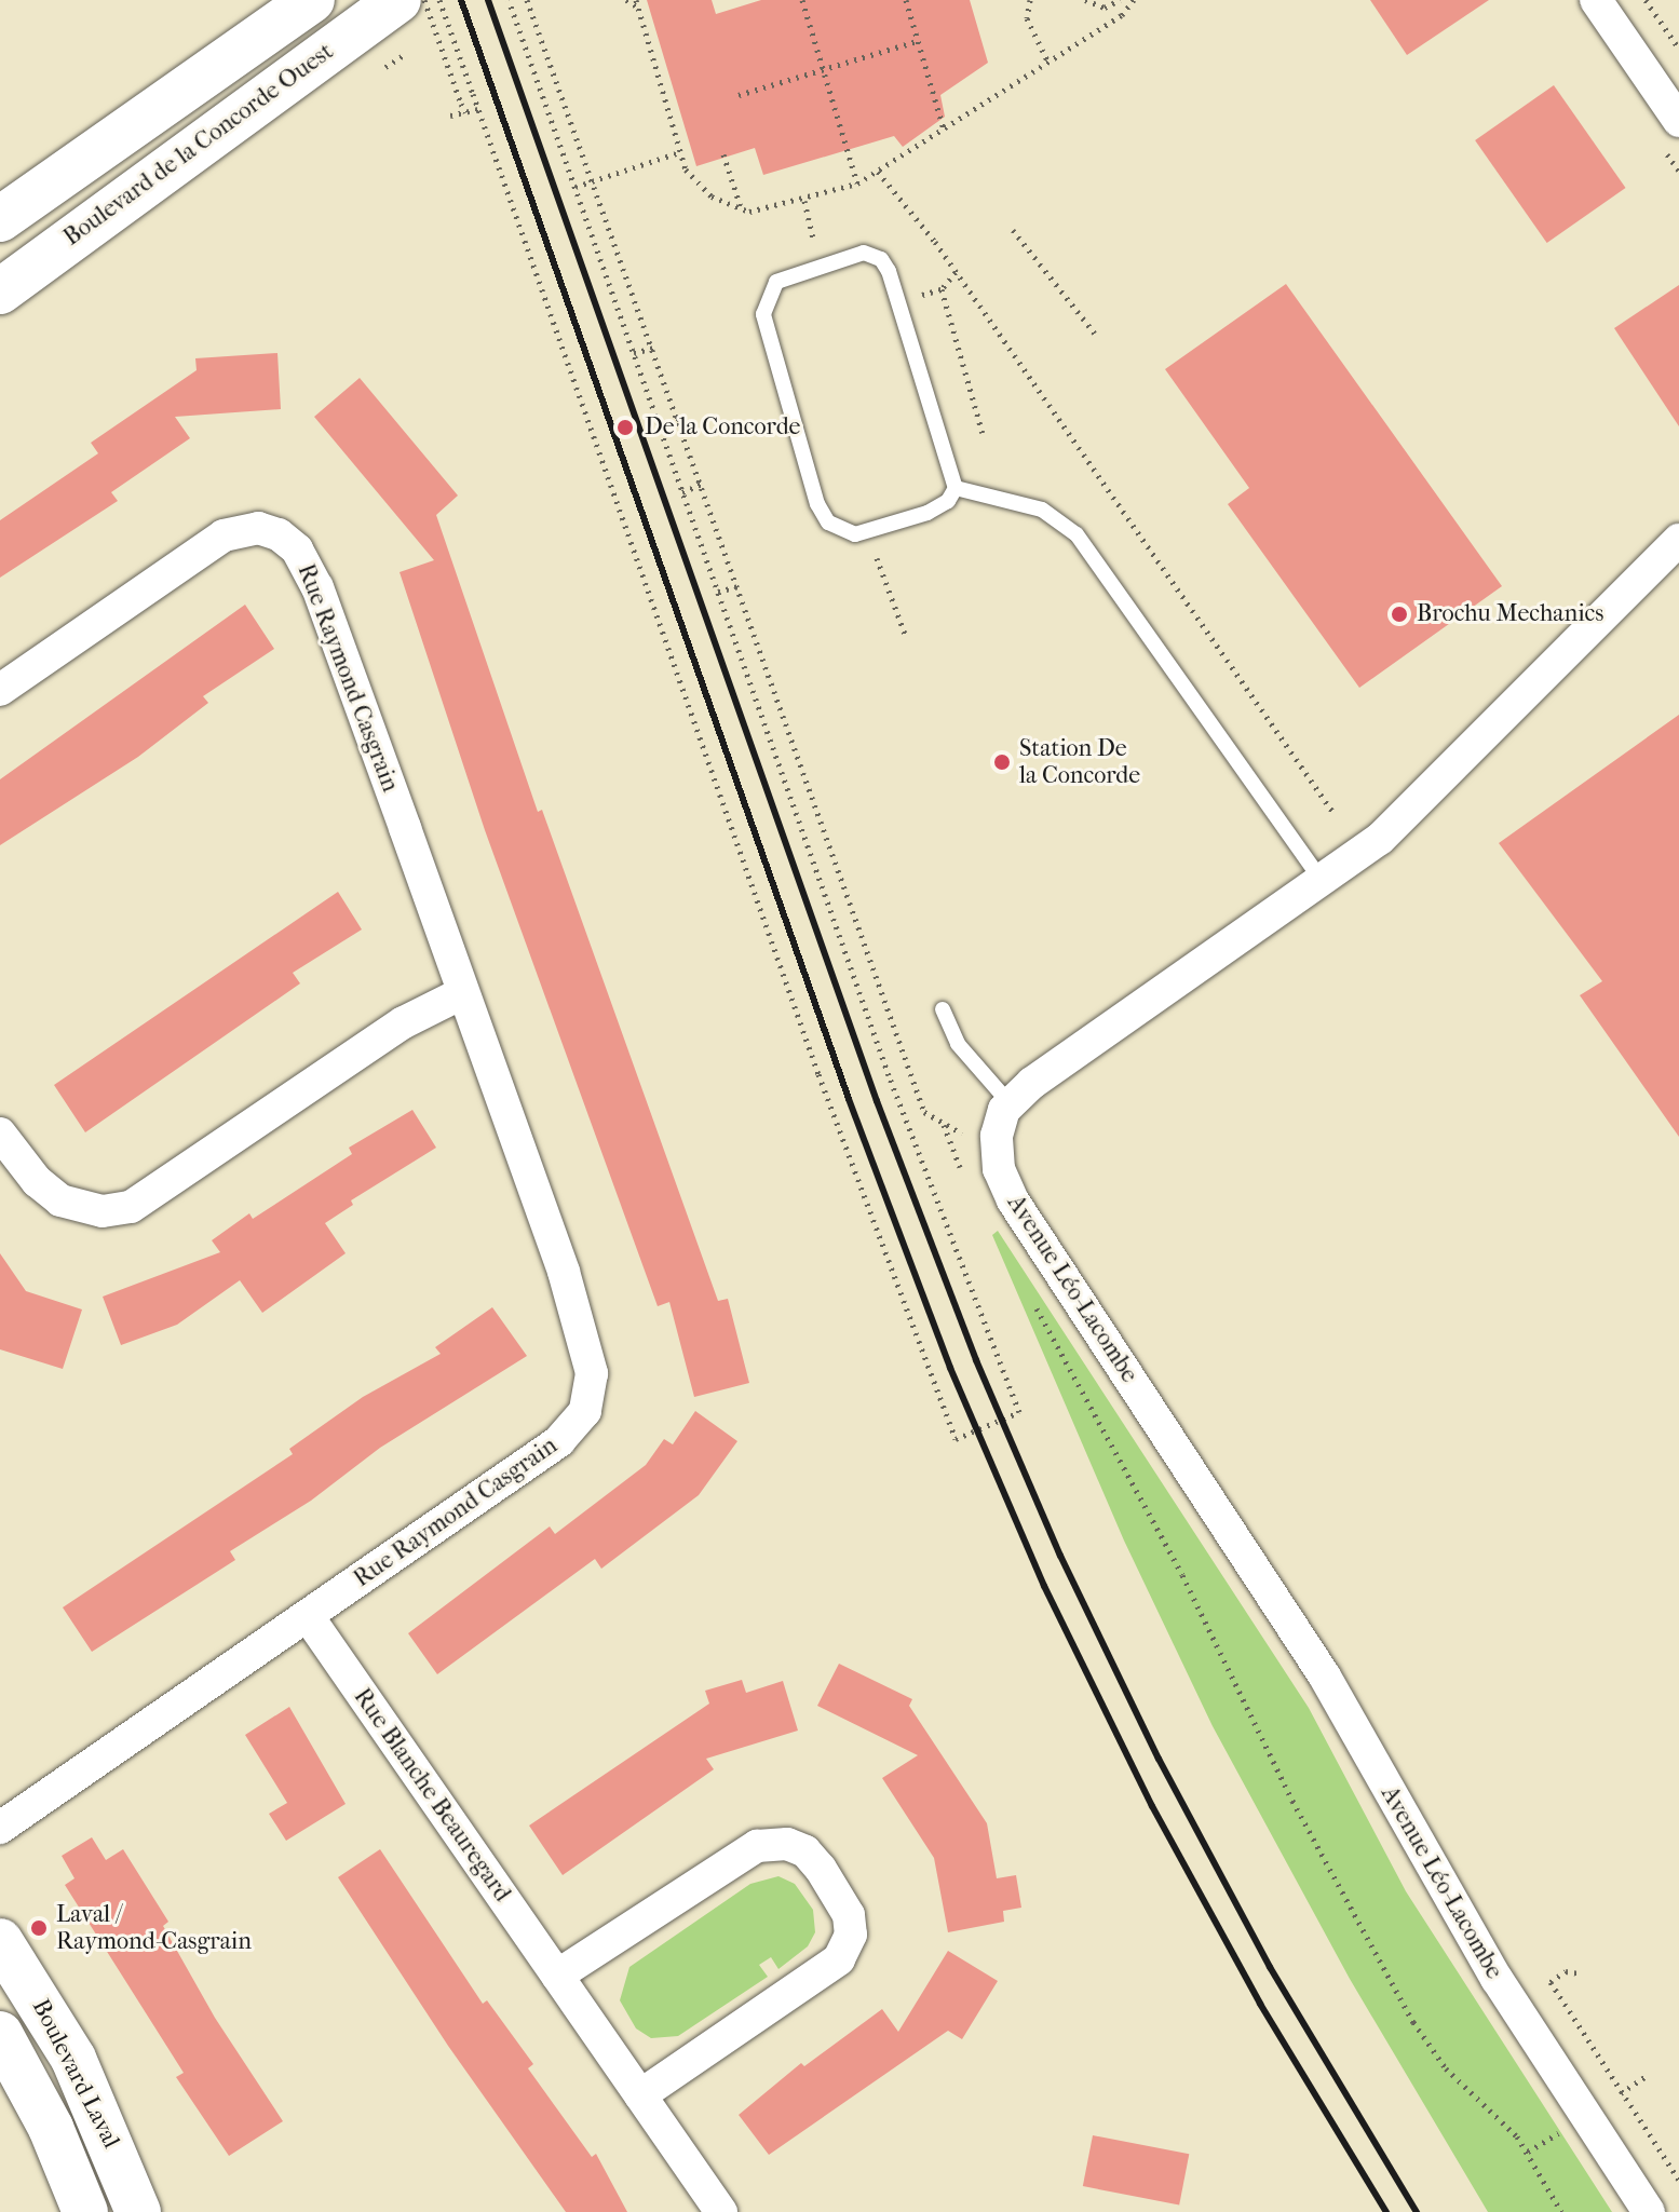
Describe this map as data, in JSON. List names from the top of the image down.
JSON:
{
  "streets": {
    "street": [
      "Boulevard de la Concorde Ouest",
      "Rue Raymond Casgrain",
      "Avenue Léo-Lacombe",
      "Rue Blanche Beauregard",
      "Boulevard Laval"
    ]
  },
  "crossings": [
    ["Rue Raymond Casgrain", "Rue Blanche Beauregard"]
  ],
  "places": [
    "De la Concorde",
    "Brochu Mechanics",
    "Station De la Concorde",
    "Laval / Raymond-Casgrain"
  ]
}
